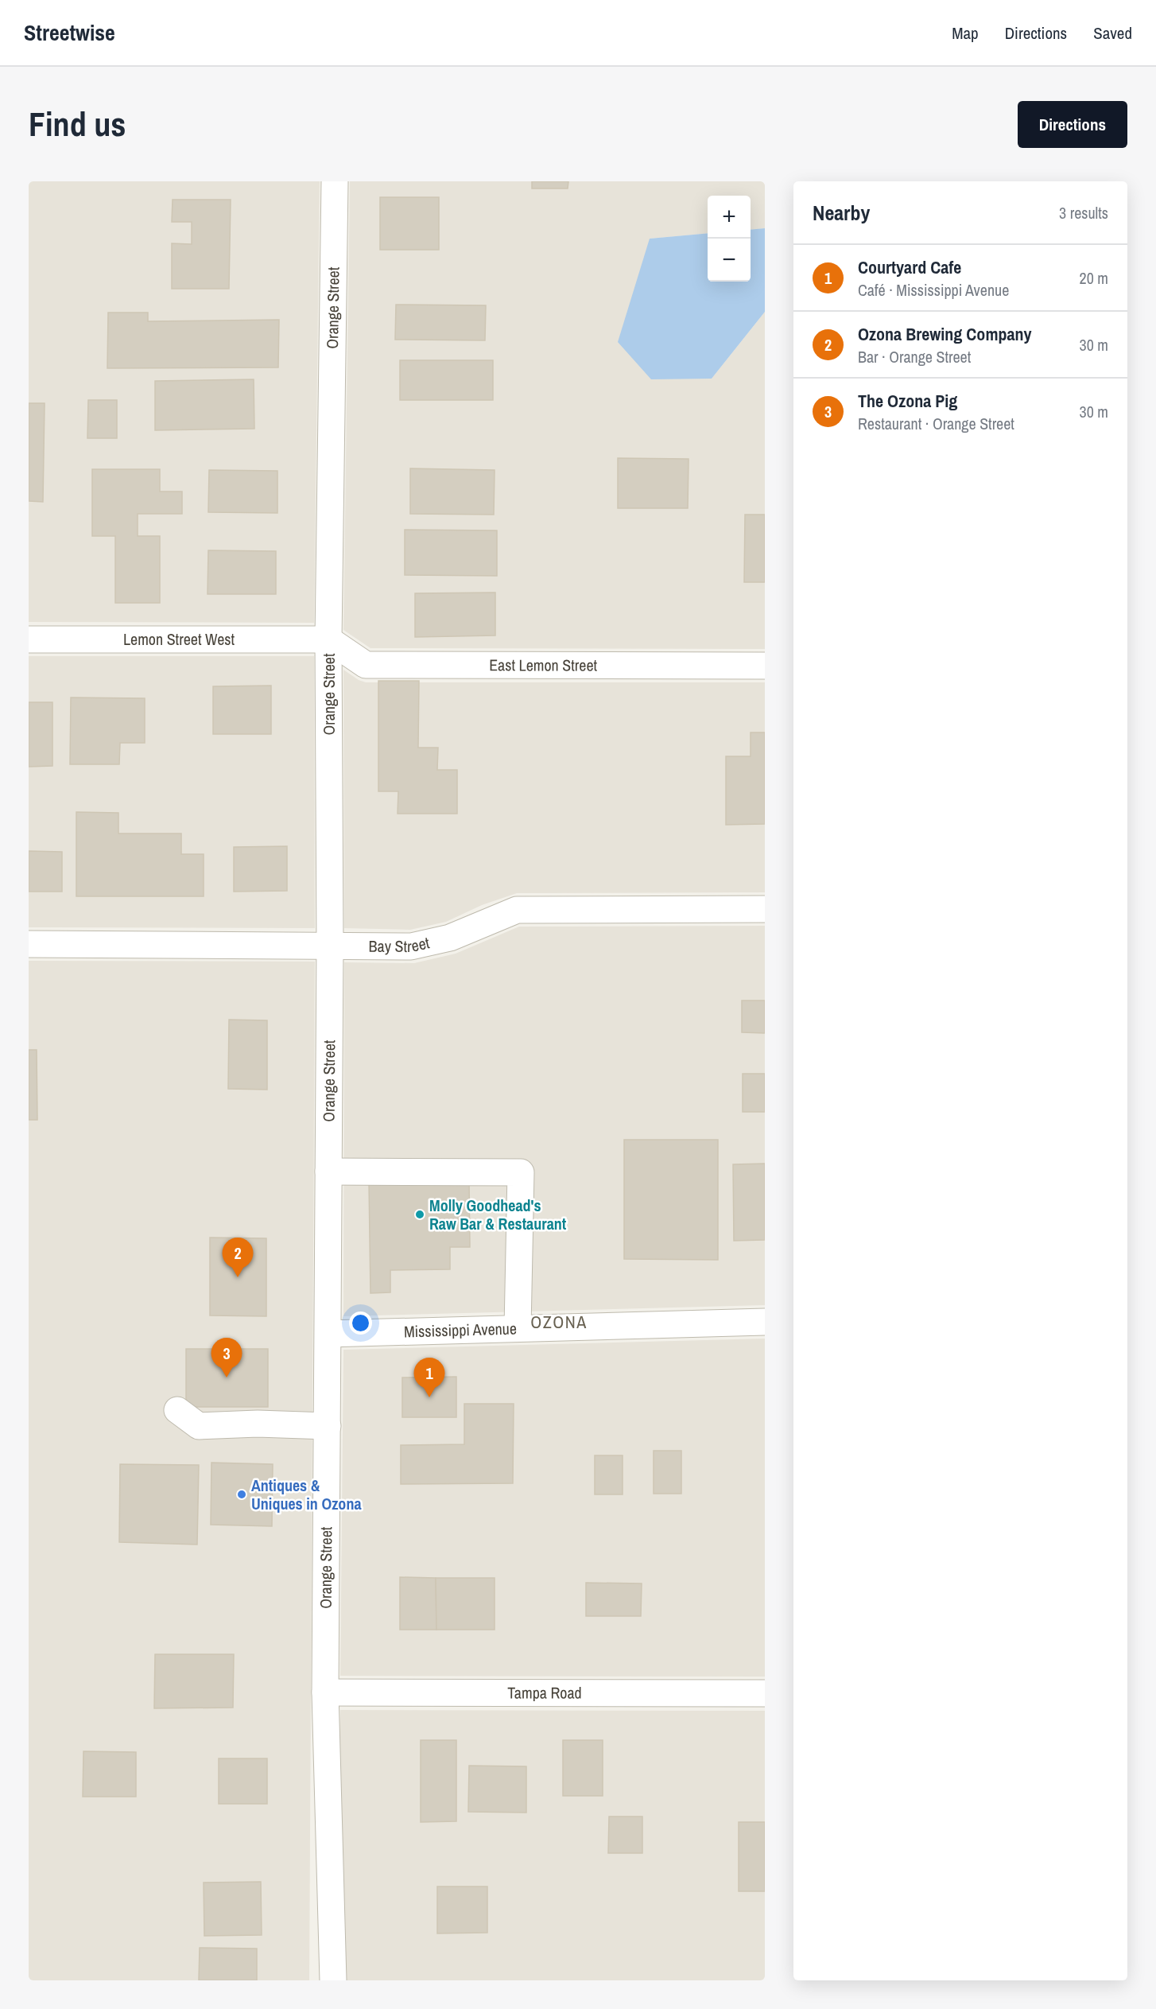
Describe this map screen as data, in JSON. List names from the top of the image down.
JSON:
{
  "streets": {
    "street": [
      "Orange Street",
      "Lemon Street West",
      "East Lemon Street",
      "Bay Street",
      "Mississippi Avenue",
      "Tampa Road"
    ]
  },
  "crossings": [
    ["Orange Street", "Lemon Street West"],
    ["Orange Street", "East Lemon Street"],
    ["Orange Street", "Bay Street"],
    ["Orange Street", "Mississippi Avenue"],
    ["Orange Street", "Tampa Road"],
    ["Lemon Street West", "East Lemon Street"]
  ],
  "districts": ["OZONA"],
  "places": ["Molly Goodhead's Raw Bar & Restaurant", "Antiques & Uniques in Ozona"],
  "page": {
    "header": "Streetwise",
    "nav": ["Map", "Directions", "Saved"],
    "buttons": "Directions",
    "title": "Find us",
    "heading": ["Nearby", "3 results"],
    "map_buttons": ["+", "−"],
    "list": [
      {
        "mark": "1",
        "name": "Courtyard Cafe",
        "note": "Café · Mississippi Avenue",
        "value": "20 m"
      },
      {
        "mark": "2",
        "name": "Ozona Brewing Company",
        "note": "Bar · Orange Street",
        "value": "30 m"
      },
      {
        "mark": "3",
        "name": "The Ozona Pig",
        "note": "Restaurant · Orange Street",
        "value": "30 m"
      }
    ],
    "pins": ["2", "3", "1"]
  }
}
